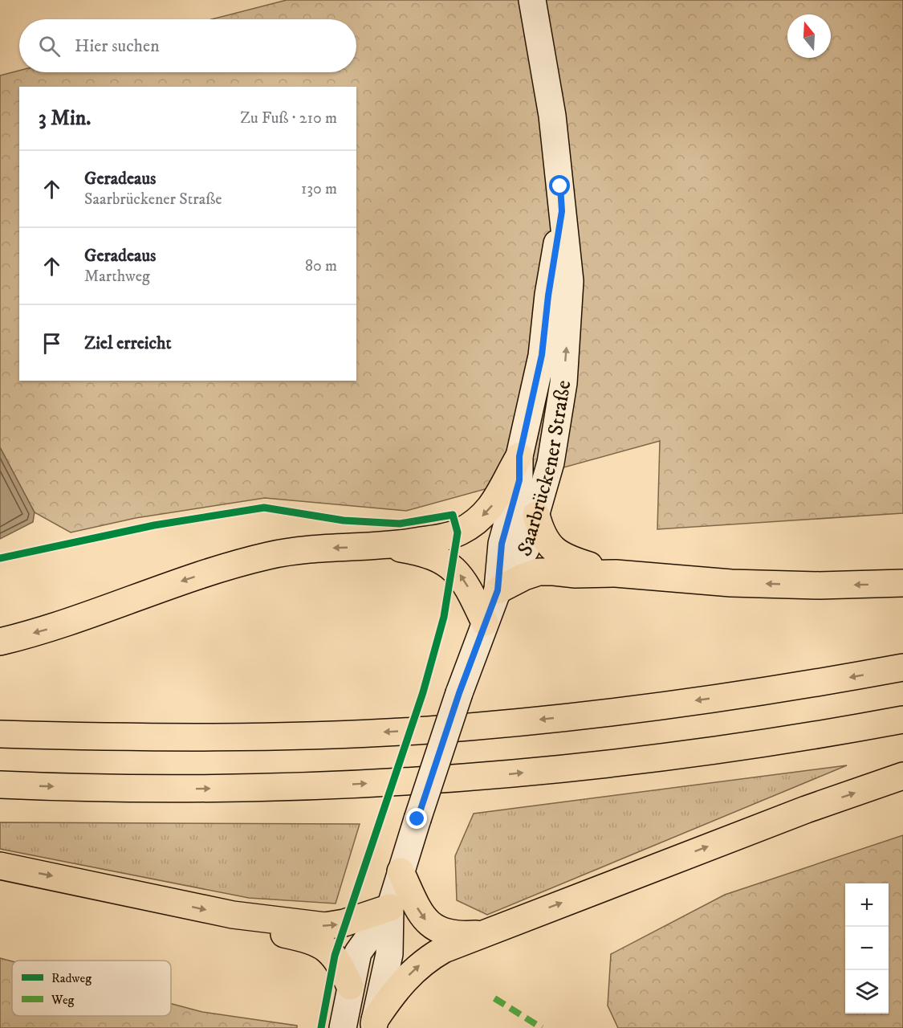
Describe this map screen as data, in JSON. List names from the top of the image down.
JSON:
{
  "streets": {
    "main road": ["Saarbrückener Straße"]
  },
  "legend": ["Radweg", "Weg"],
  "north": "top",
  "page": {
    "search": "Hier suchen",
    "heading": ["3 Min.", "Zu Fuß · 210 m"],
    "list": [
      ["Geradeaus", "Saarbrückener Straße", "130 m"],
      ["Geradeaus", "Marthweg", "80 m"],
      "Ziel erreicht"
    ],
    "map_buttons": ["+", "−"]
  }
}
